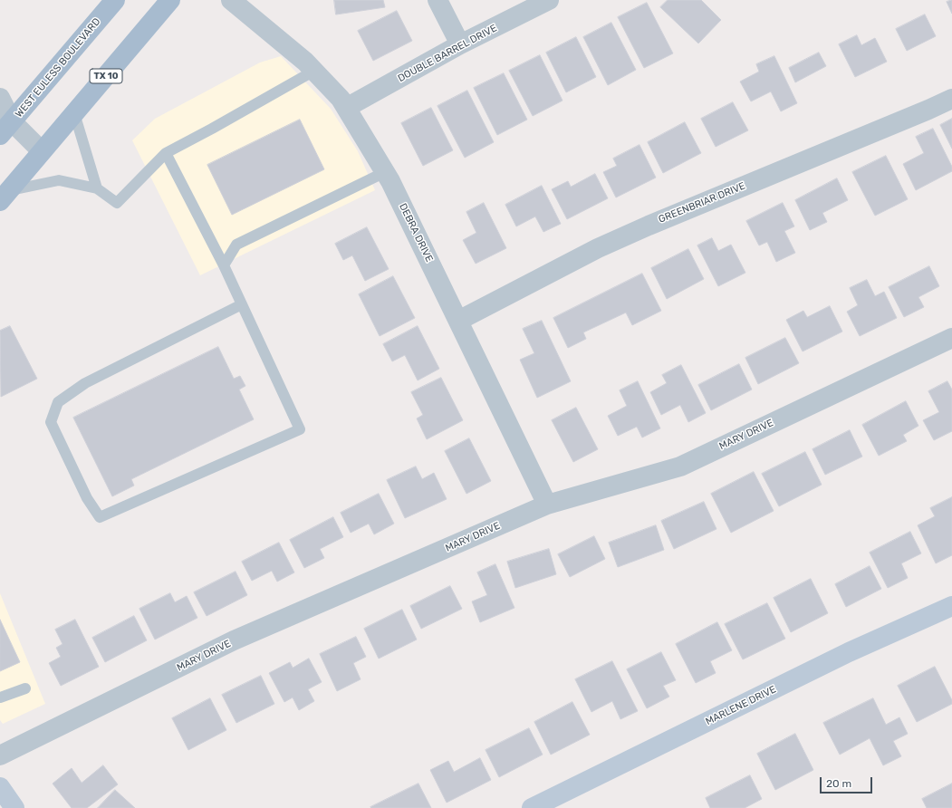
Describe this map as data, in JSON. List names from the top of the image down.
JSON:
{
  "streets": {
    "main road": ["WEST EULESS BOULEVARD", "TX 10"],
    "street": [
      "DOUBLE BARREL DRIVE",
      "GREENBRIAR DRIVE",
      "DEBRA DRIVE",
      "MARY DRIVE",
      "MARLENE DRIVE"
    ]
  },
  "crossings": [
    ["DOUBLE BARREL DRIVE", "DEBRA DRIVE"],
    ["GREENBRIAR DRIVE", "DEBRA DRIVE"],
    ["DEBRA DRIVE", "MARY DRIVE"]
  ],
  "scale_bar": "20 m"
}
